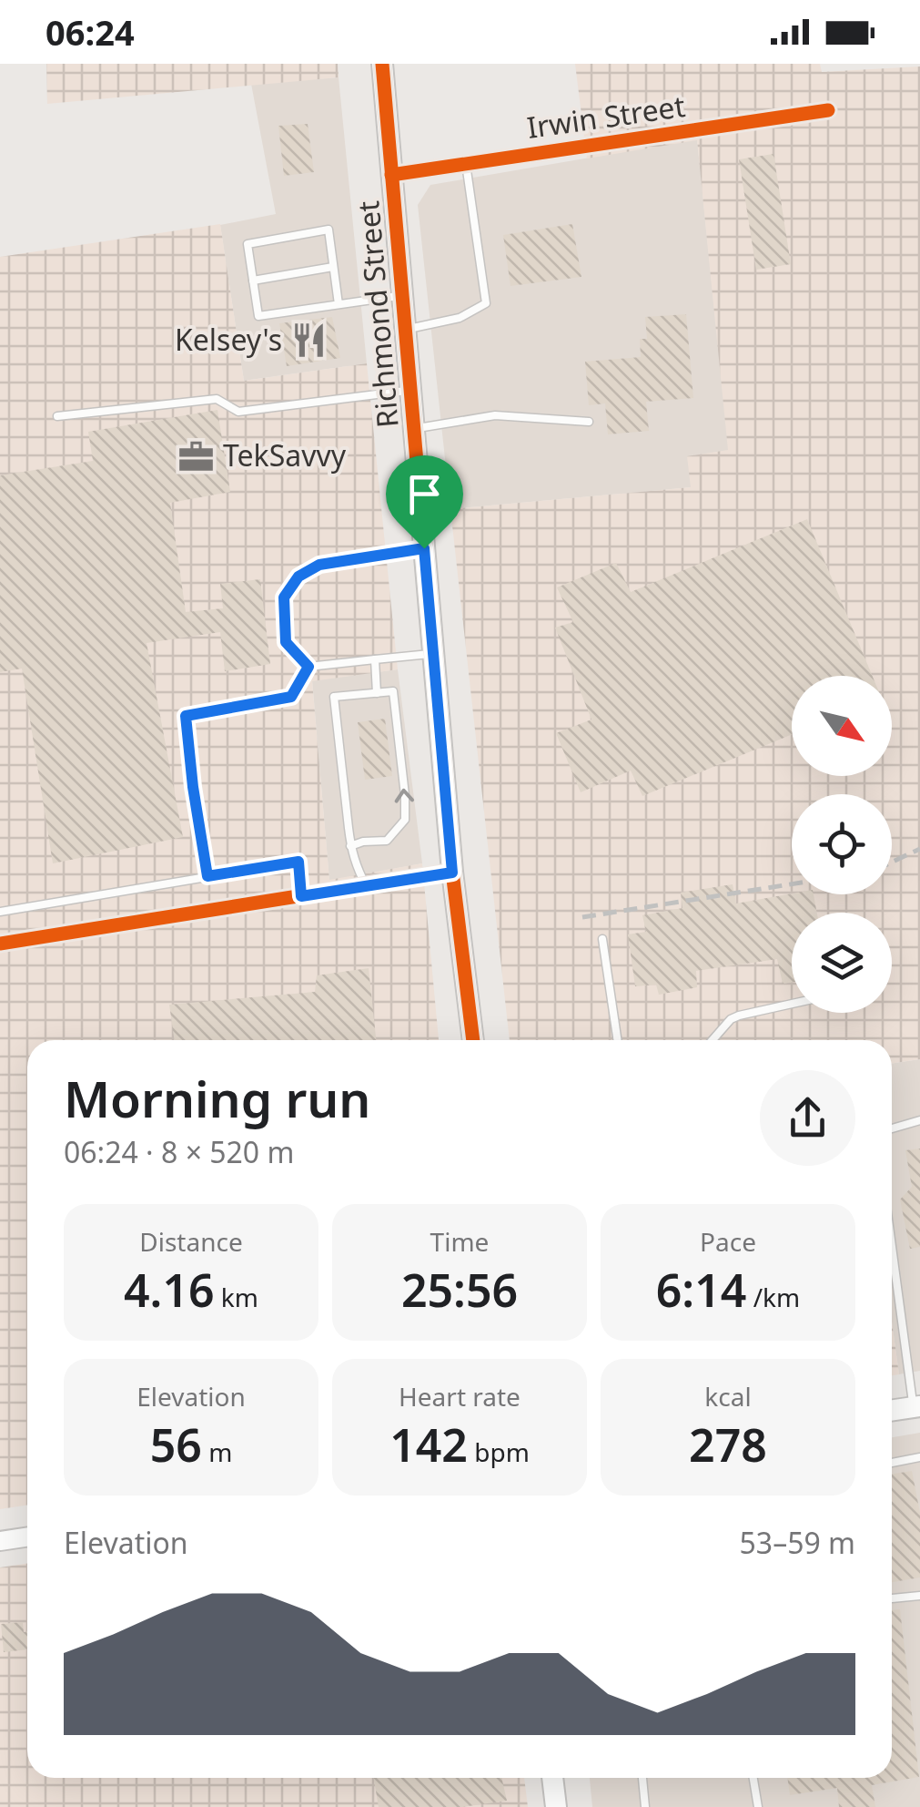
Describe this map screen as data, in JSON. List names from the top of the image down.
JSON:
{
  "streets": {
    "main road": ["Richmond Street"],
    "street": ["Irwin Street"]
  },
  "crossings": [
    ["Irwin Street", "Richmond Street"]
  ],
  "places": {
    "restaurant": ["Kelsey's"],
    "office": ["TekSavvy"]
  },
  "north": "bottom right",
  "page": {
    "status": "06:24",
    "heading": ["Morning run", "06:24 · 8 × 520 m"],
    "stats": [
      ["Distance", "4.16 km"],
      ["Time", "25:56"],
      ["Pace", "6:14 /km"],
      ["Elevation", "56 m"],
      ["Heart rate", "142 bpm"],
      ["kcal", "278"]
    ],
    "chart": ["Elevation", "53–59 m"]
  }
}
